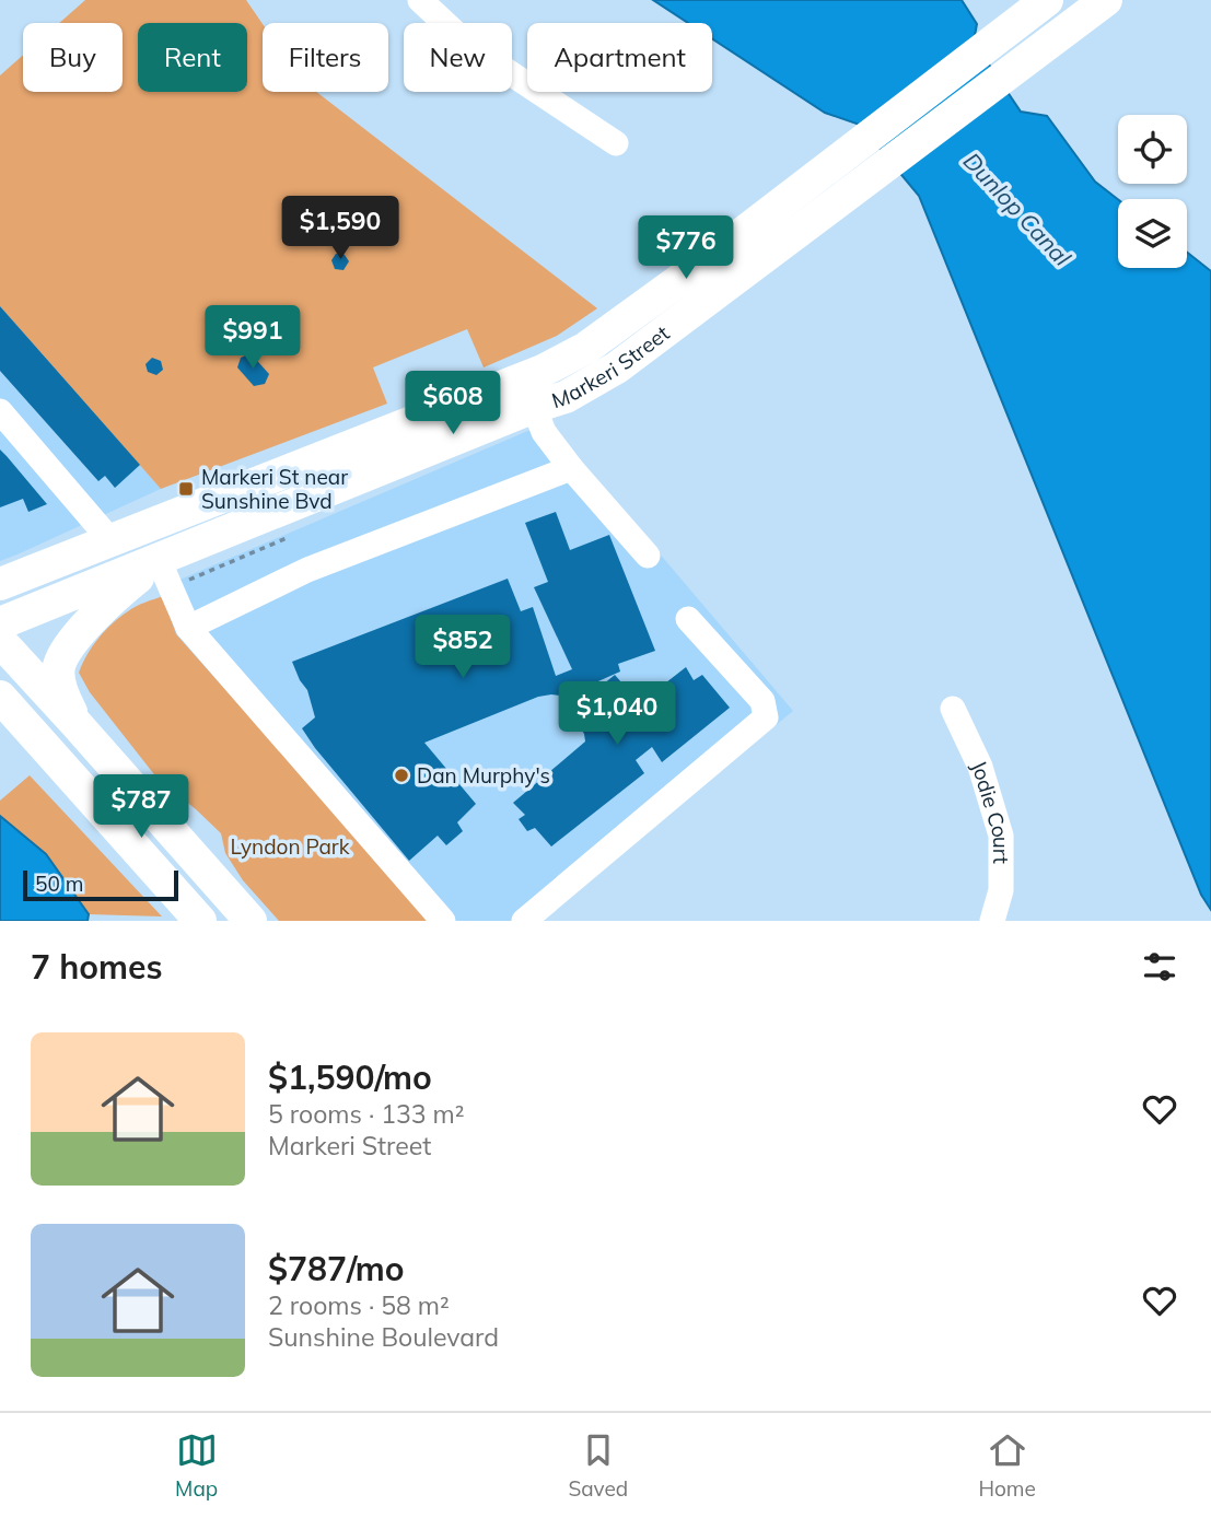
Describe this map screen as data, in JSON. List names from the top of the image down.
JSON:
{
  "streets": {
    "main road": ["Markeri Street"],
    "street": ["Jodie Court"]
  },
  "water": ["Dunlop Canal"],
  "parks": ["Lyndon Park"],
  "places": {
    "transit": ["Markeri St near Sunshine Bvd"],
    "other": ["Dan Murphy's"]
  },
  "scale_bar": "50 m",
  "page": {
    "chip": [
      "Buy",
      "Rent",
      "Filters",
      "New",
      "Apartment"
    ],
    "price": [
      "$1,590",
      "$776",
      "$991",
      "$608",
      "$852",
      "$1,040",
      "$787"
    ],
    "scale": "50 m",
    "heading": "7 homes",
    "list": [
      {
        "name": "$1,590/mo",
        "note": "5 rooms · 133 m² · Markeri Street"
      },
      {
        "name": "$787/mo",
        "note": "2 rooms · 58 m² · Sunshine Boulevard"
      }
    ],
    "tabs": ["Map", "Saved", "Home"]
  }
}
